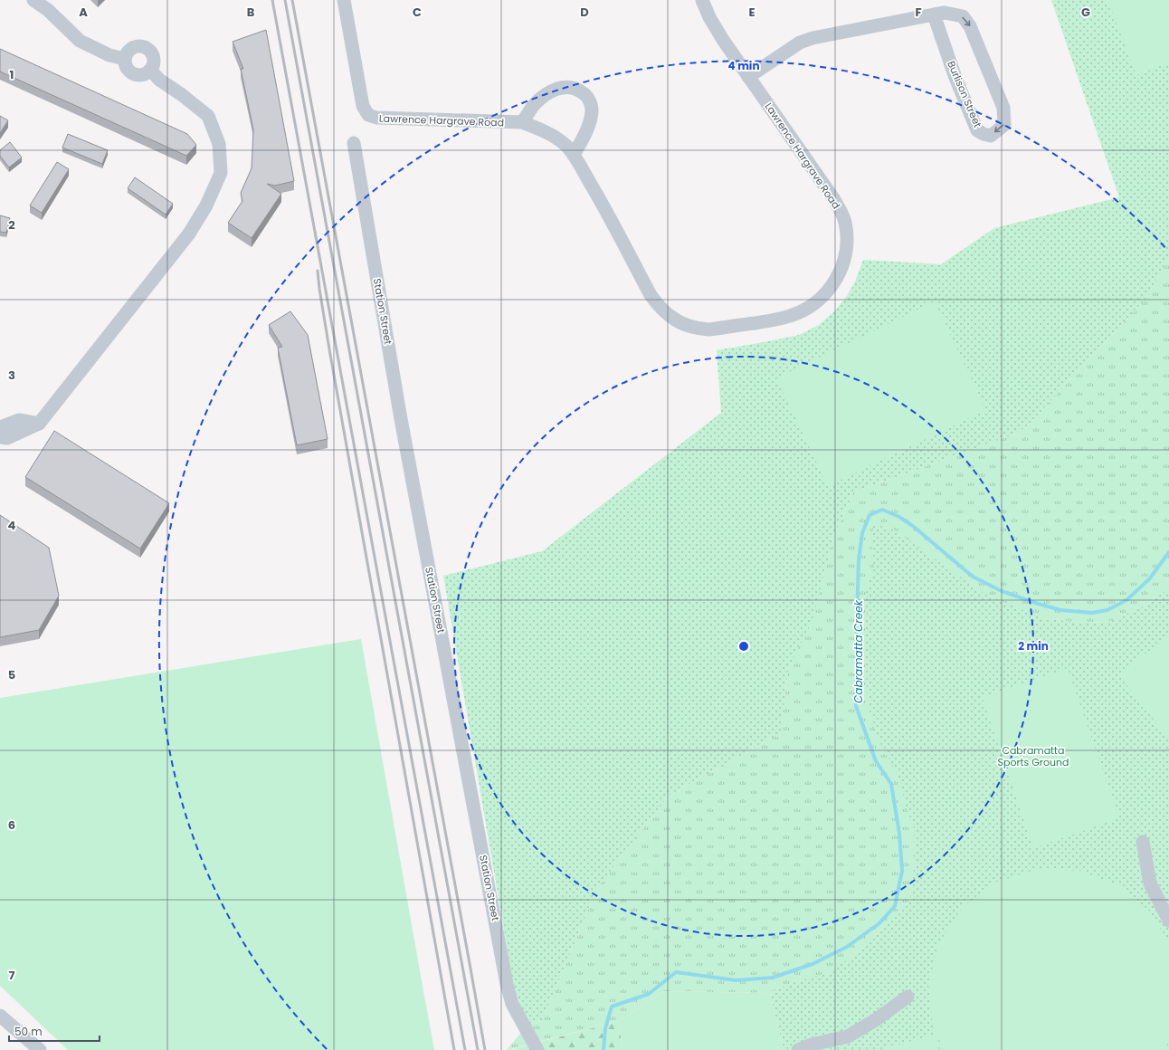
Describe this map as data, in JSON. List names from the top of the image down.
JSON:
{
  "streets": {
    "street": ["Burlison Street", "Lawrence Hargrave Road", "Station Street"]
  },
  "crossings": [
    ["Burlison Street", "Lawrence Hargrave Road"]
  ],
  "water": ["Cabramatta Creek"],
  "parks": ["Cabramatta Sports Ground"],
  "scale_bar": "50 m",
  "grid": {
    "columns": [
      "A",
      "B",
      "C",
      "D",
      "E",
      "F",
      "G"
    ],
    "rows": [
      "1",
      "2",
      "3",
      "4",
      "5",
      "6",
      "7"
    ]
  },
  "rings": ["4 min", "2 min"]
}
